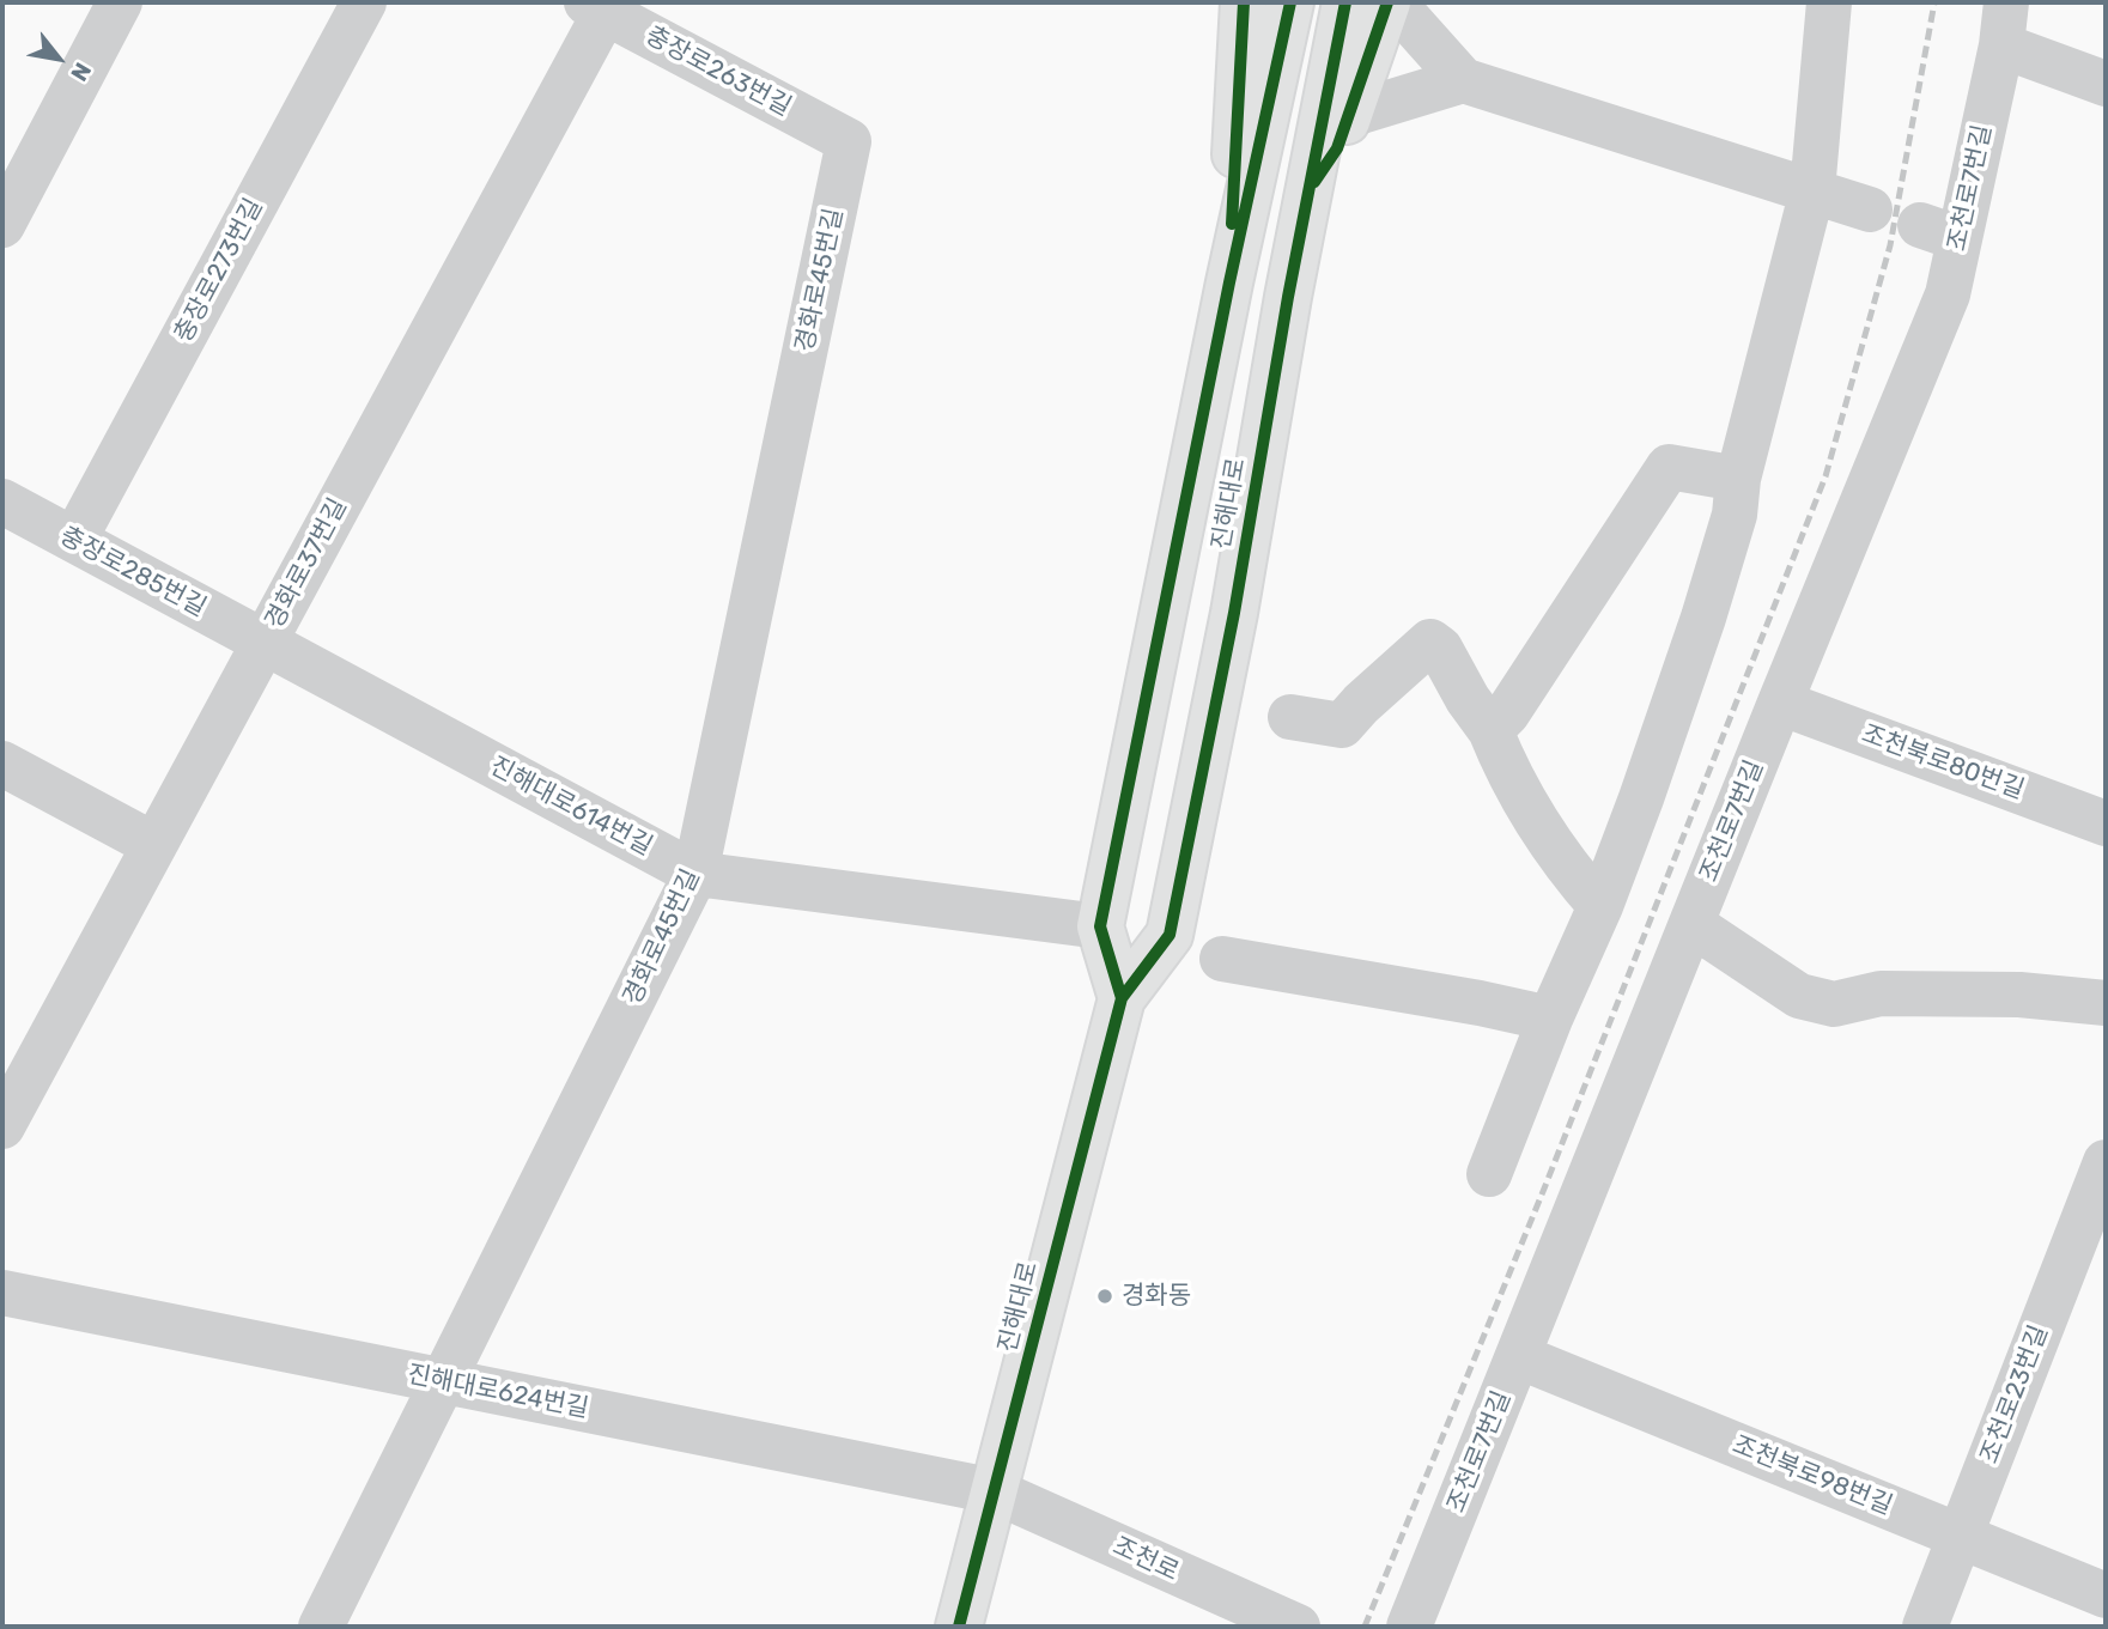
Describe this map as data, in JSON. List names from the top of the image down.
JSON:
{
  "streets": {
    "main road": ["진해대로"],
    "street": [
      "충장로263번길",
      "조천로7번길",
      "충장로273번길",
      "경화로45번길",
      "경화로37번길",
      "충장로285번길",
      "조천북로80번길",
      "진해대로614번길",
      "진해대로624번길",
      "조천로23번길",
      "조천북로98번길",
      "조천로"
    ]
  },
  "crossings": [
    ["충장로263번길", "경화로45번길"],
    ["충장로263번길", "경화로37번길"],
    ["조천로7번길", "조천북로80번길"],
    ["조천로7번길", "조천북로98번길"],
    ["충장로273번길", "충장로285번길"],
    ["경화로45번길", "진해대로614번길"],
    ["경화로45번길", "진해대로624번길"],
    ["진해대로", "진해대로614번길"],
    ["진해대로", "진해대로624번길"],
    ["진해대로", "조천로"],
    ["경화로37번길", "충장로285번길"],
    ["경화로37번길", "진해대로614번길"],
    ["충장로285번길", "진해대로614번길"],
    ["진해대로624번길", "조천로"],
    ["조천로23번길", "조천북로98번길"]
  ],
  "places": ["경화동"],
  "north": "bottom right"
}
